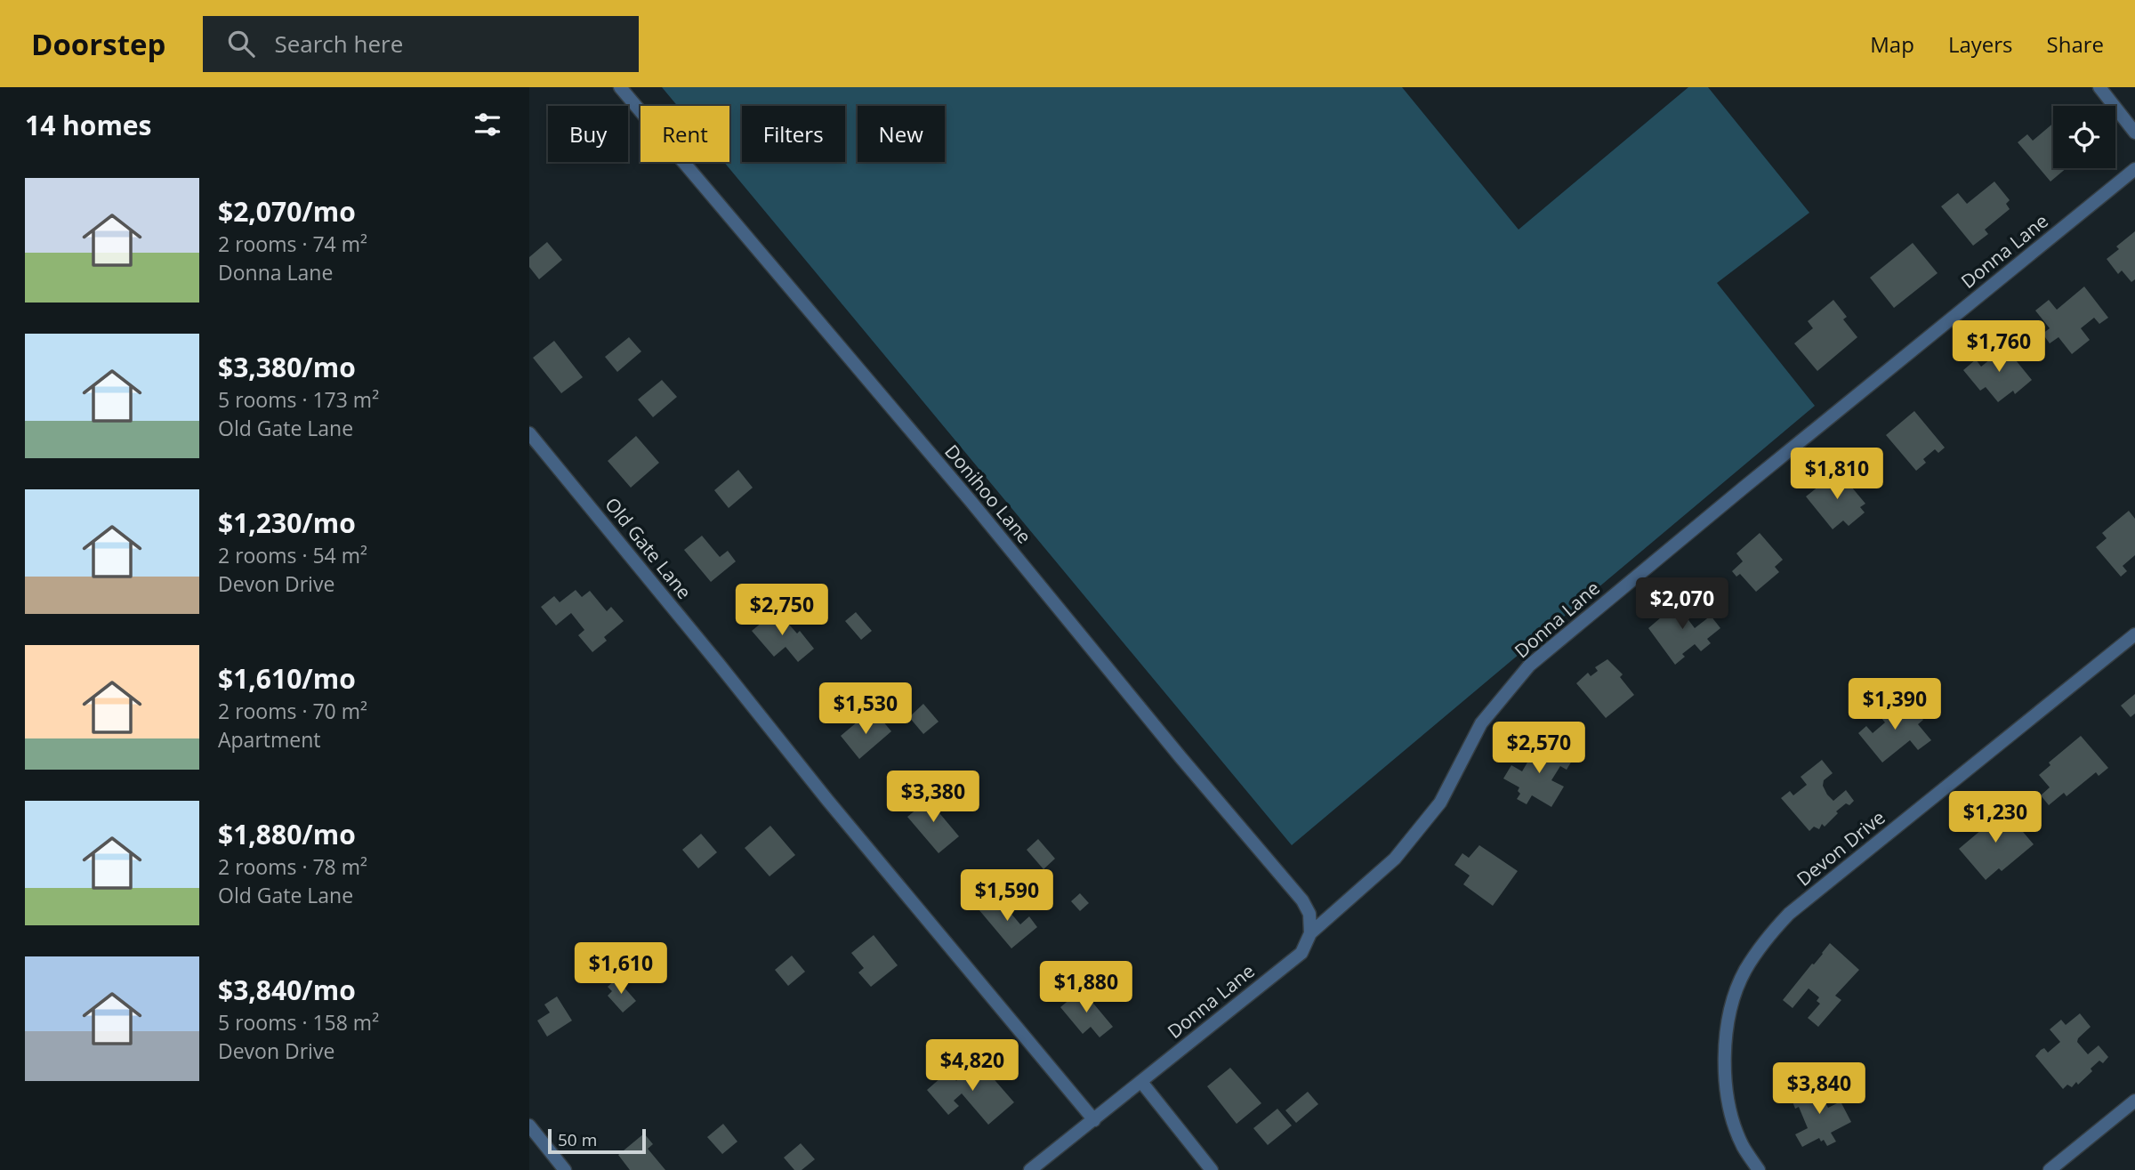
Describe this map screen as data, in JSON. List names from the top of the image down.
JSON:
{
  "streets": {
    "street": [
      "Donna Lane",
      "Donihoo Lane",
      "Old Gate Lane",
      "Devon Drive"
    ]
  },
  "crossings": [
    ["Donna Lane", "Donihoo Lane"],
    ["Donna Lane", "Old Gate Lane"]
  ],
  "scale_bar": "50 m",
  "page": {
    "header": "Doorstep",
    "search": "Search here",
    "nav": ["Map", "Layers", "Share"],
    "heading": "14 homes",
    "chip": [
      "Buy",
      "Rent",
      "Filters",
      "New"
    ],
    "list": [
      {
        "name": "$2,070/mo",
        "note": "2 rooms · 74 m² · Donna Lane"
      },
      {
        "name": "$3,380/mo",
        "note": "5 rooms · 173 m² · Old Gate Lane"
      },
      {
        "name": "$1,230/mo",
        "note": "2 rooms · 54 m² · Devon Drive"
      },
      {
        "name": "$1,610/mo",
        "note": "2 rooms · 70 m² · Apartment"
      },
      {
        "name": "$1,880/mo",
        "note": "2 rooms · 78 m² · Old Gate Lane"
      },
      {
        "name": "$3,840/mo",
        "note": "5 rooms · 158 m² · Devon Drive"
      }
    ],
    "price": [
      "$1,760",
      "$1,810",
      "$2,070",
      "$2,750",
      "$1,390",
      "$1,530",
      "$2,570",
      "$3,380",
      "$1,230",
      "$1,590",
      "$1,610",
      "$1,880",
      "$4,820",
      "$3,840"
    ],
    "scale": "50 m"
  }
}
